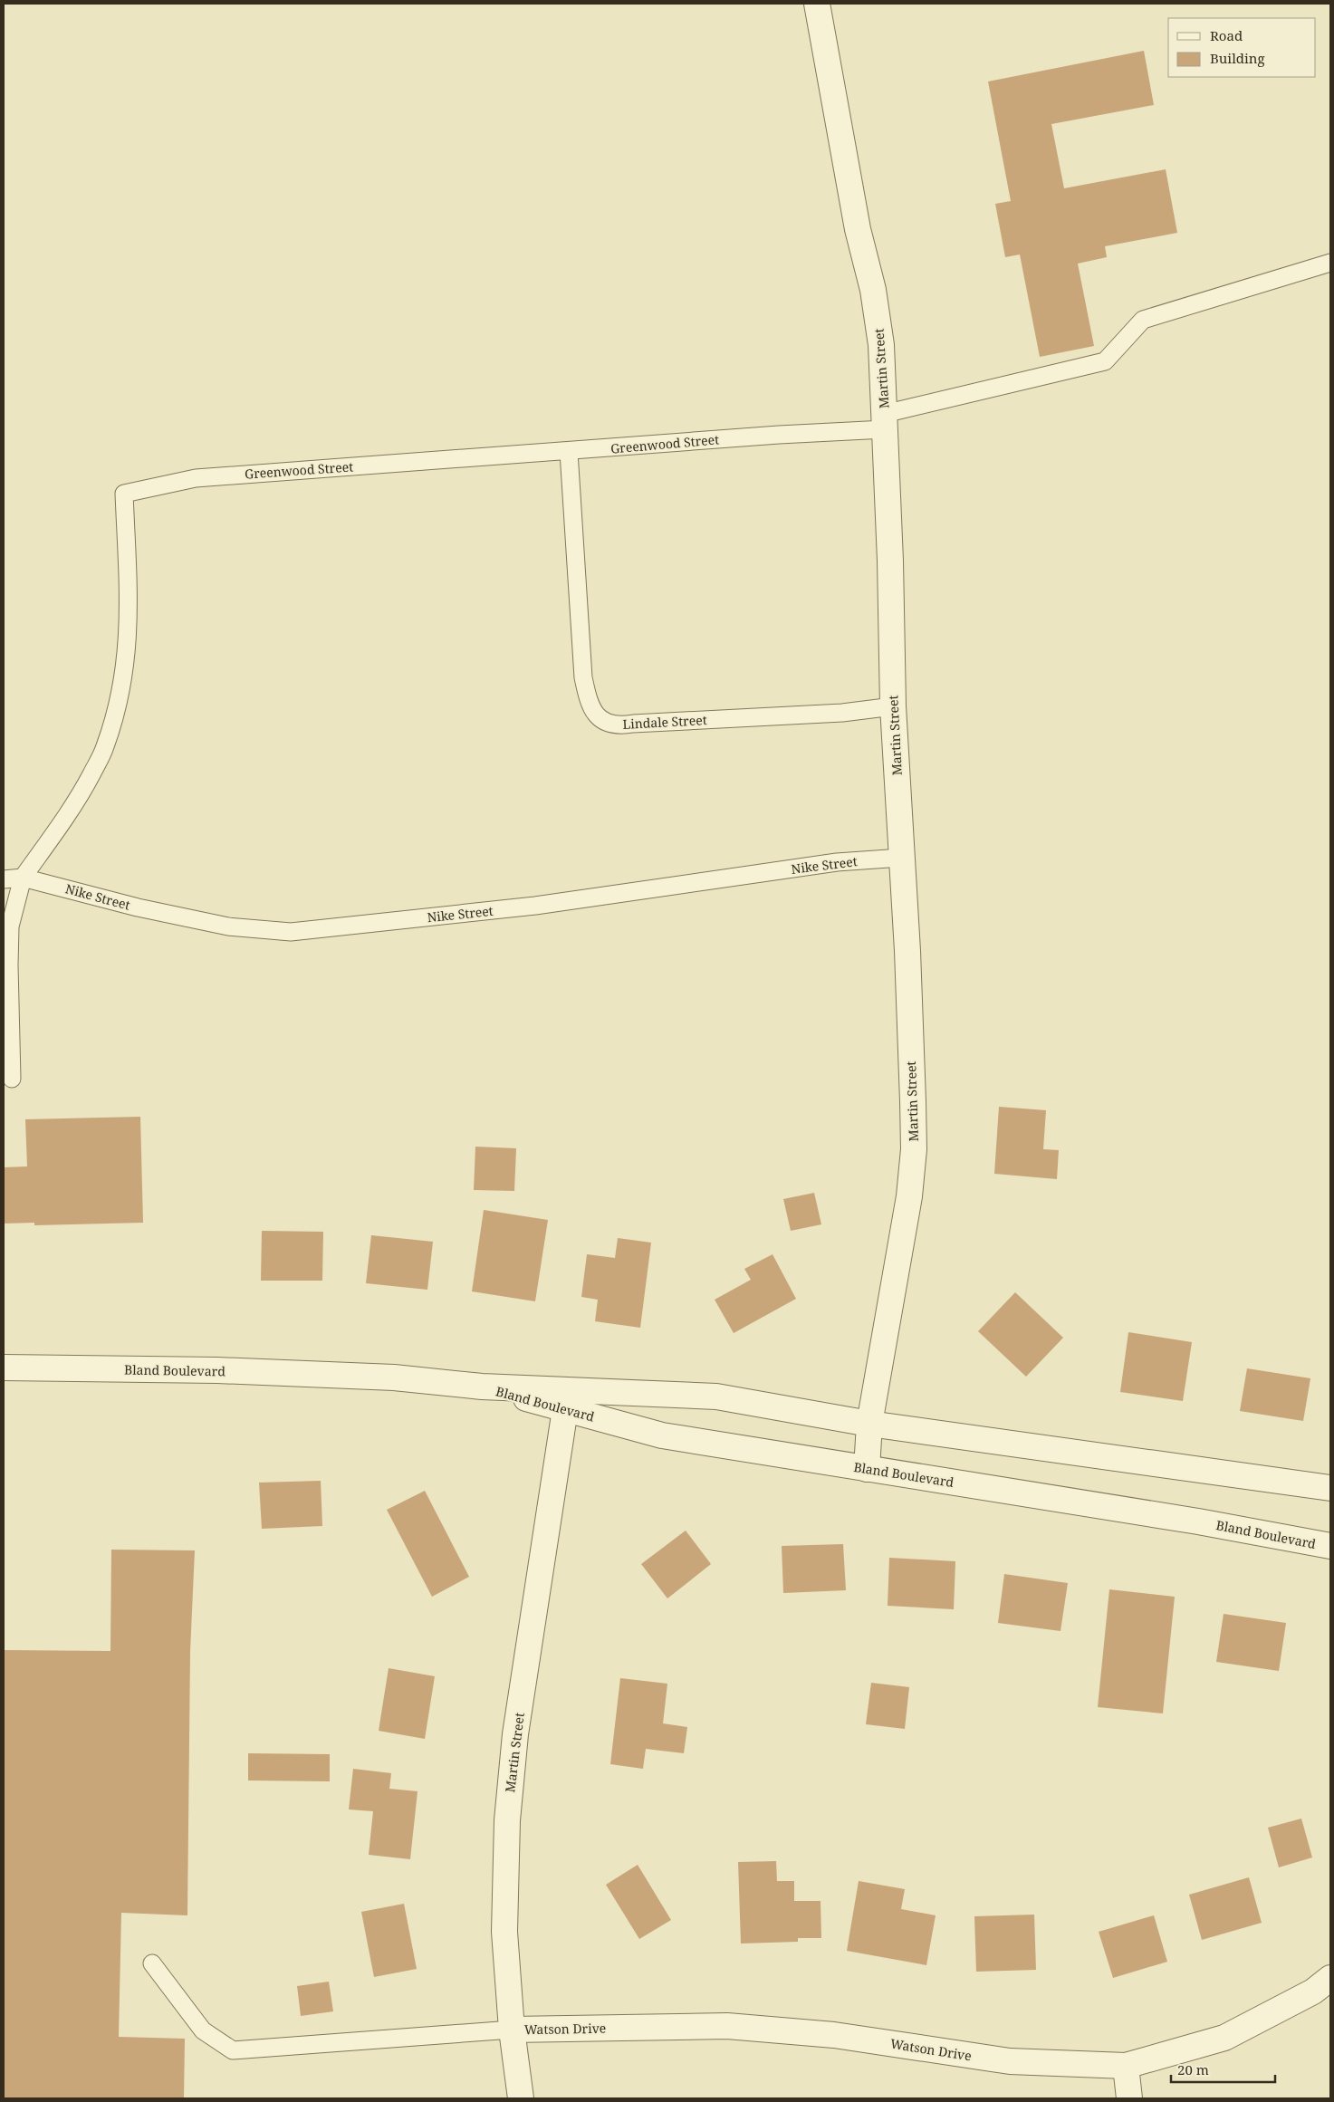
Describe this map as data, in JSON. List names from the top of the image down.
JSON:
{
  "streets": {
    "street": ["Martin Street", "Bland Boulevard", "Watson Drive"],
    "lane": ["Greenwood Street", "Lindale Street", "Nike Street"]
  },
  "crossings": [
    ["Martin Street", "Greenwood Street"],
    ["Martin Street", "Lindale Street"],
    ["Martin Street", "Nike Street"],
    ["Martin Street", "Bland Boulevard"],
    ["Martin Street", "Watson Drive"],
    ["Greenwood Street", "Lindale Street"],
    ["Greenwood Street", "Nike Street"]
  ],
  "legend": ["Road", "Building"],
  "scale_bar": "20 m"
}
